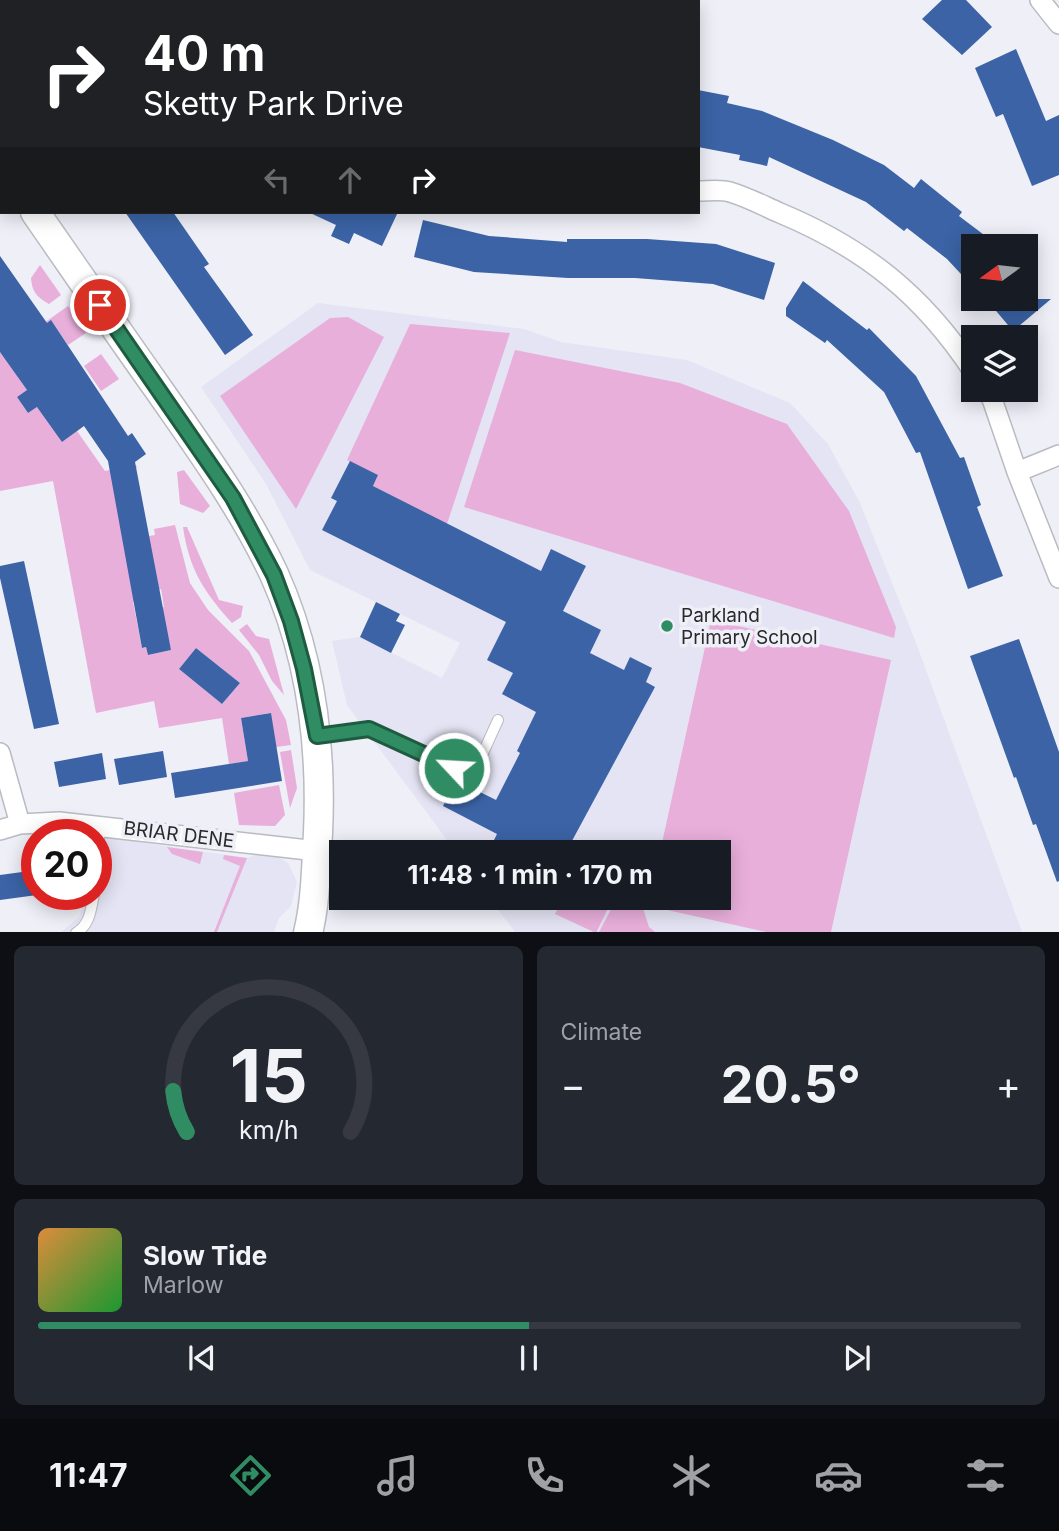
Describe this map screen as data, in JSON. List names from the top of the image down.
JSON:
{
  "streets": {
    "street": ["BRIAR DENE"]
  },
  "places": ["Parkland Primary School"],
  "north": "left",
  "page": {
    "turn": ["40 m", "Sketty Park Drive"],
    "limit": "20",
    "trip": "11:48 · 1 min · 170 m",
    "tile": "Climate",
    "heat": ["−", "20.5°", "+"],
    "song": ["Slow Tide", "Marlow"],
    "tabs": "11:47",
    "gauge": ["15", "km/h"]
  }
}
